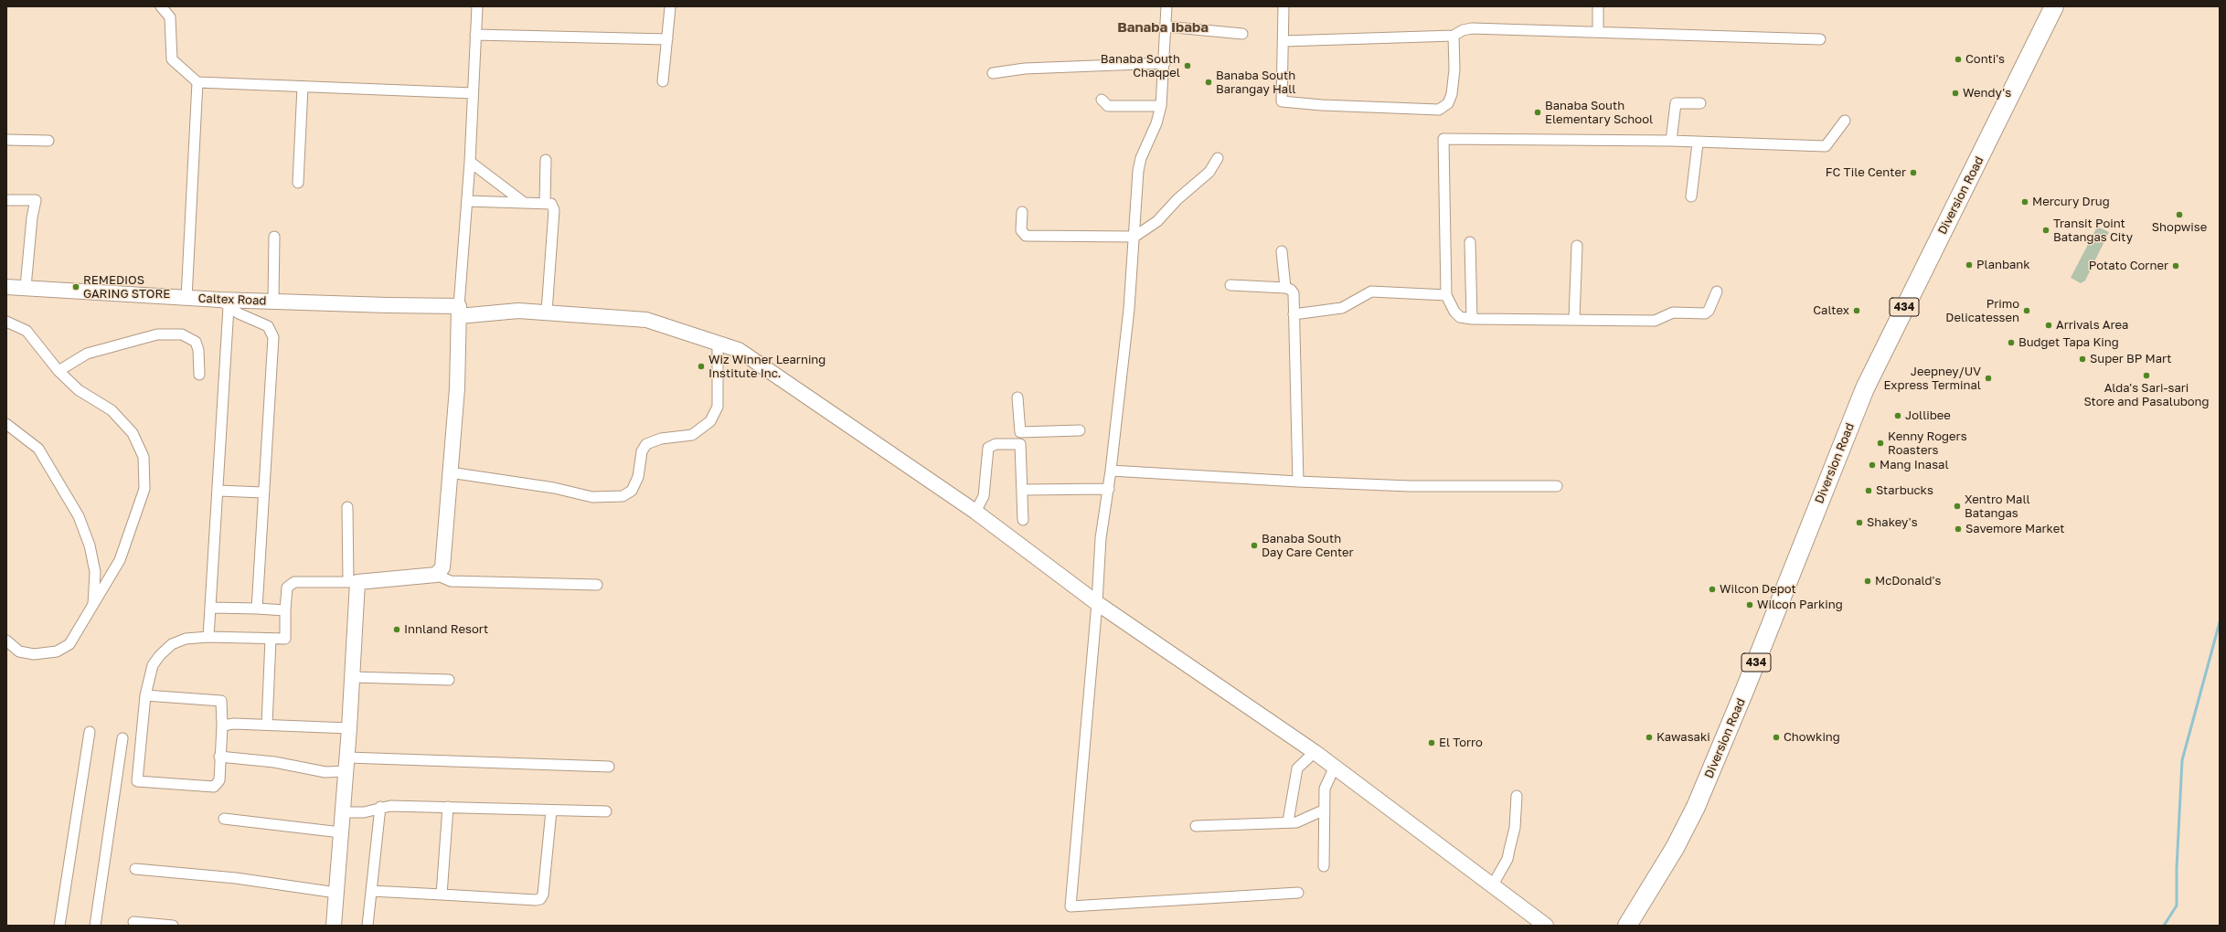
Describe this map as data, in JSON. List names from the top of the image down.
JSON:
{
  "streets": {
    "highway": ["Diversion Road", "434"],
    "street": ["Caltex Road"]
  },
  "districts": ["Banaba Ibaba"],
  "places": [
    "Conti's",
    "Banaba South Chaqpel",
    "Banaba South Barangay Hall",
    "Wendy's",
    "Banaba South Elementary School",
    "FC Tile Center",
    "Mercury Drug",
    "Shopwise",
    "Transit Point Batangas City",
    "Planbank",
    "Potato Corner",
    "REMEDIOS GARING STORE",
    "Caltex",
    "Primo Delicatessen",
    "Arrivals Area",
    "Budget Tapa King",
    "Super BP Mart",
    "Wiz Winner Learning Institute Inc.",
    "Alda's Sari-sari Store and Pasalubong",
    "Jeepney/UV Express Terminal",
    "Jollibee",
    "Kenny Rogers Roasters",
    "Mang Inasal",
    "Starbucks",
    "Xentro Mall Batangas",
    "Shakey's",
    "Savemore Market",
    "Banaba South Day Care Center",
    "McDonald's",
    "Wilcon Depot",
    "Wilcon Parking",
    "Innland Resort",
    "Kawasaki",
    "Chowking",
    "El Torro"
  ]
}
